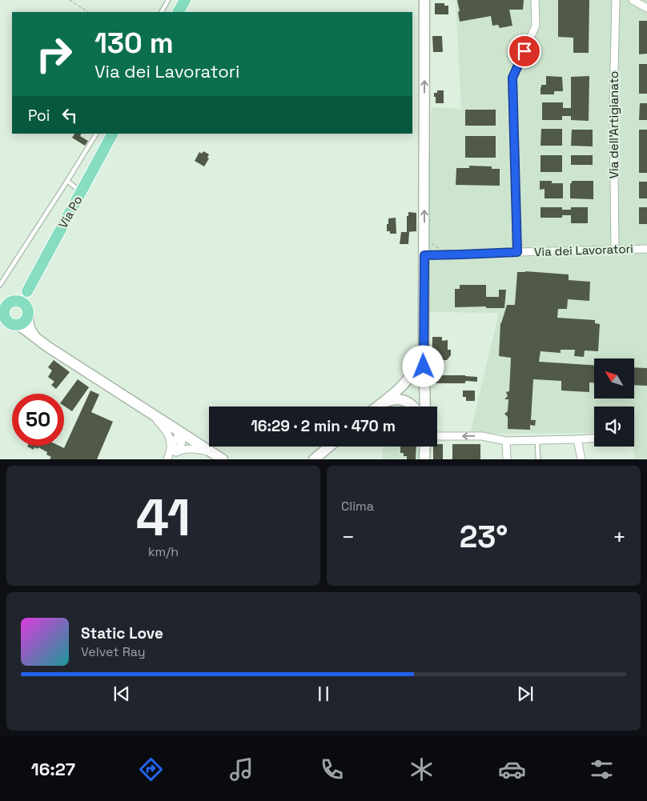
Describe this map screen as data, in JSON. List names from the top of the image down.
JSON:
{
  "streets": {
    "main road": ["Via Po"],
    "street": ["Via dell'Artigianato", "Via dei Lavoratori"]
  },
  "crossings": [
    ["Via dell'Artigianato", "Via dei Lavoratori"]
  ],
  "north": "top left",
  "page": {
    "turn": ["130 m", "Via dei Lavoratori"],
    "then": "Poi",
    "limit": "50",
    "trip": "16:29 · 2 min · 470 m",
    "tile": [
      ["41", "km/h"],
      "Clima"
    ],
    "heat": ["−", "23°", "+"],
    "song": ["Static Love", "Velvet Ray"],
    "tabs": "16:27"
  }
}
